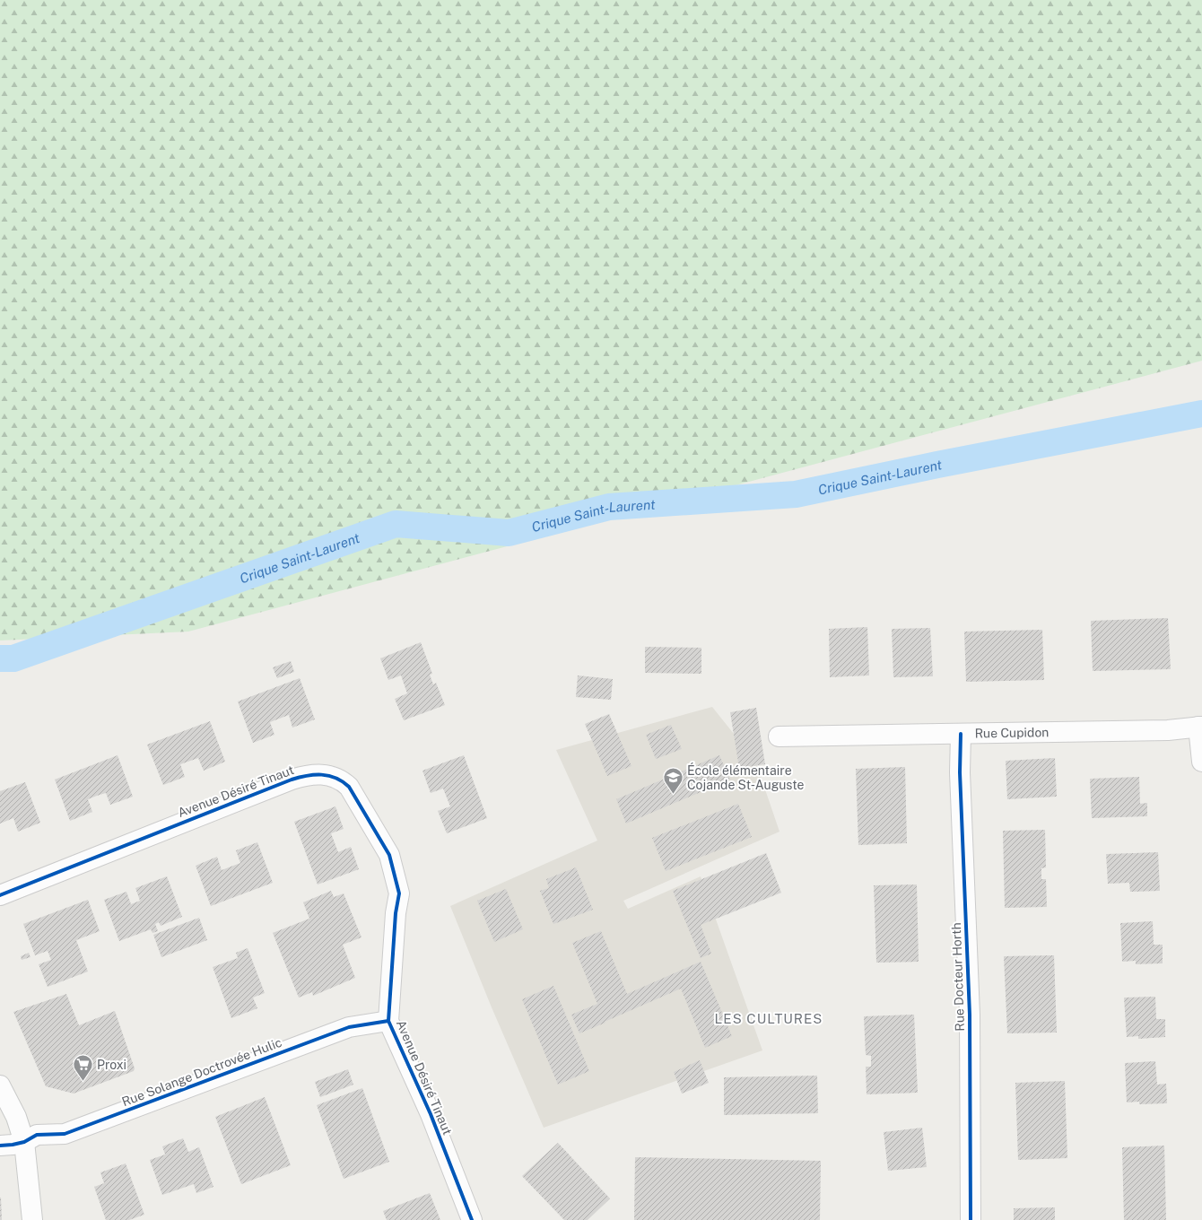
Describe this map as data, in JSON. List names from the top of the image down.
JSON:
{
  "streets": {
    "street": [
      "Rue Cupidon",
      "Avenue Désiré Tinaut",
      "Rue Docteur Horth",
      "Rue Solange Doctrovée Hulic"
    ]
  },
  "crossings": [
    ["Rue Cupidon", "Rue Docteur Horth"],
    ["Avenue Désiré Tinaut", "Rue Solange Doctrovée Hulic"]
  ],
  "districts": ["LES CULTURES"],
  "water": ["Crique Saint-Laurent"],
  "places": {
    "school or university": ["École élémentaire Cojande St-Auguste"],
    "supermarket": ["Proxi"]
  }
}
